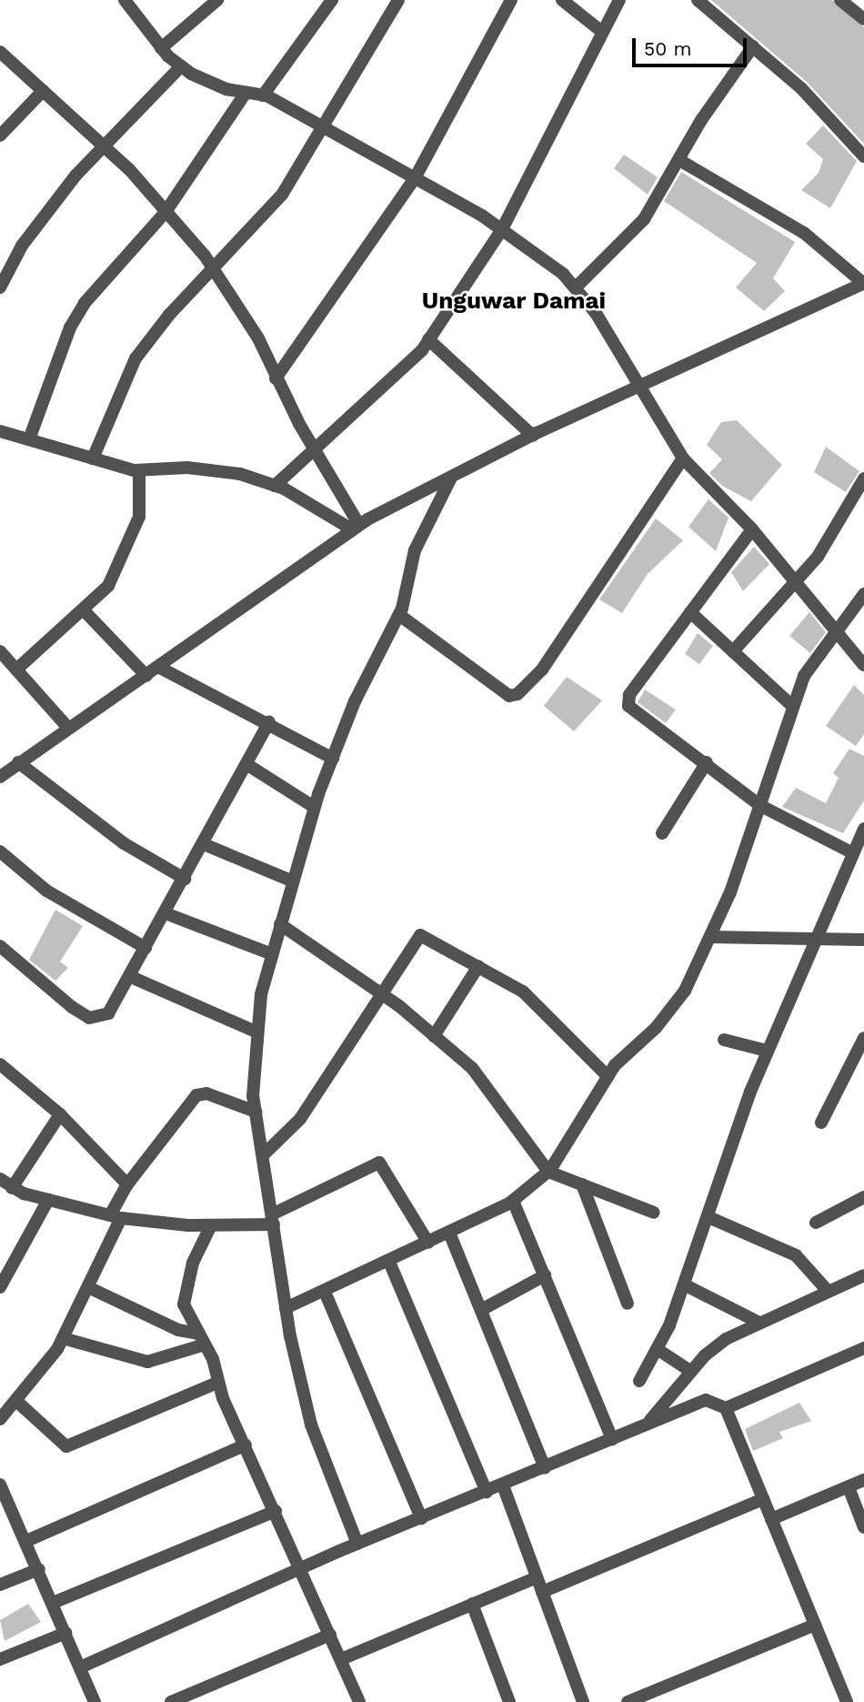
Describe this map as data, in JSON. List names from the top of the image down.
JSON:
{
  "districts": ["Unguwar Damai"],
  "scale_bar": "50 m"
}
